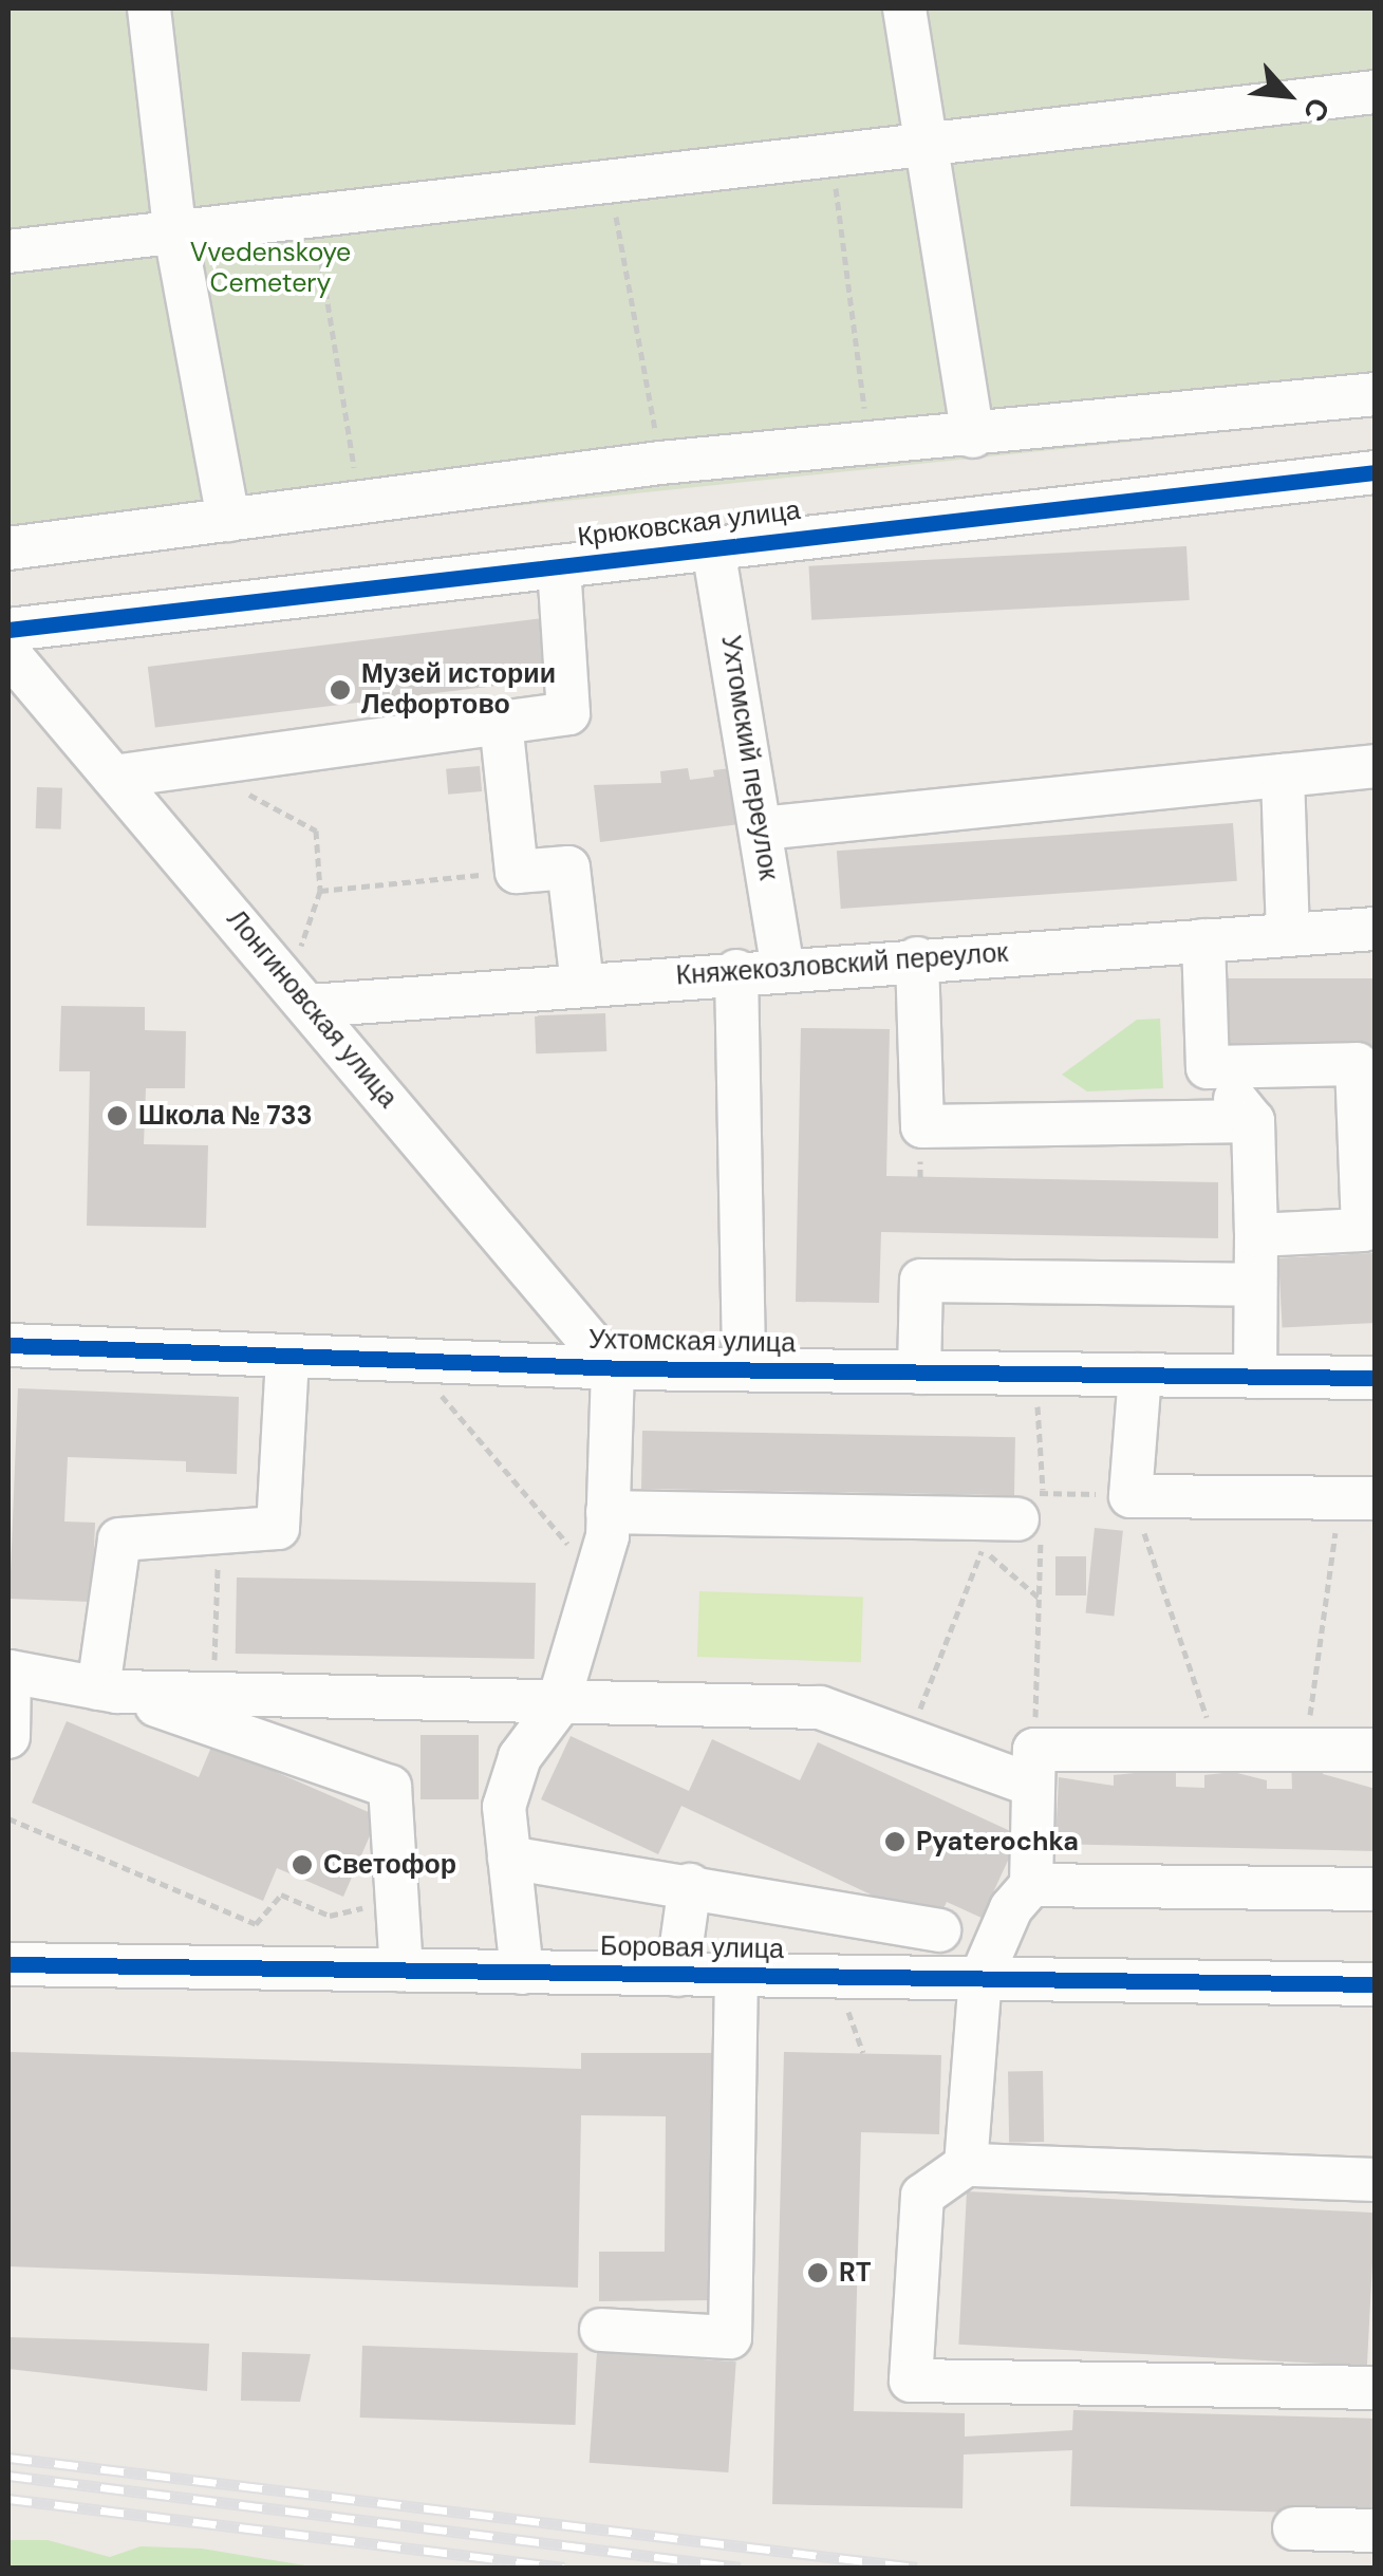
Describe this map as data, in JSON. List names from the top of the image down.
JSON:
{
  "streets": {
    "street": [
      "Крюковская улица",
      "Ухтомский переулок",
      "Княжекозловский переулок",
      "Лонгиновская улица",
      "Ухтомская улица",
      "Боровая улица"
    ]
  },
  "crossings": [
    ["Крюковская улица", "Ухтомский переулок"],
    ["Крюковская улица", "Лонгиновская улица"],
    ["Ухтомский переулок", "Княжекозловский переулок"],
    ["Княжекозловский переулок", "Лонгиновская улица"],
    ["Лонгиновская улица", "Ухтомская улица"]
  ],
  "parks": ["Vvedenskoye Cemetery"],
  "places": [
    "Музей истории Лефортово",
    "Школа № 733",
    "Pyaterochka",
    "Светофор",
    "RT"
  ],
  "north": "bottom right"
}
